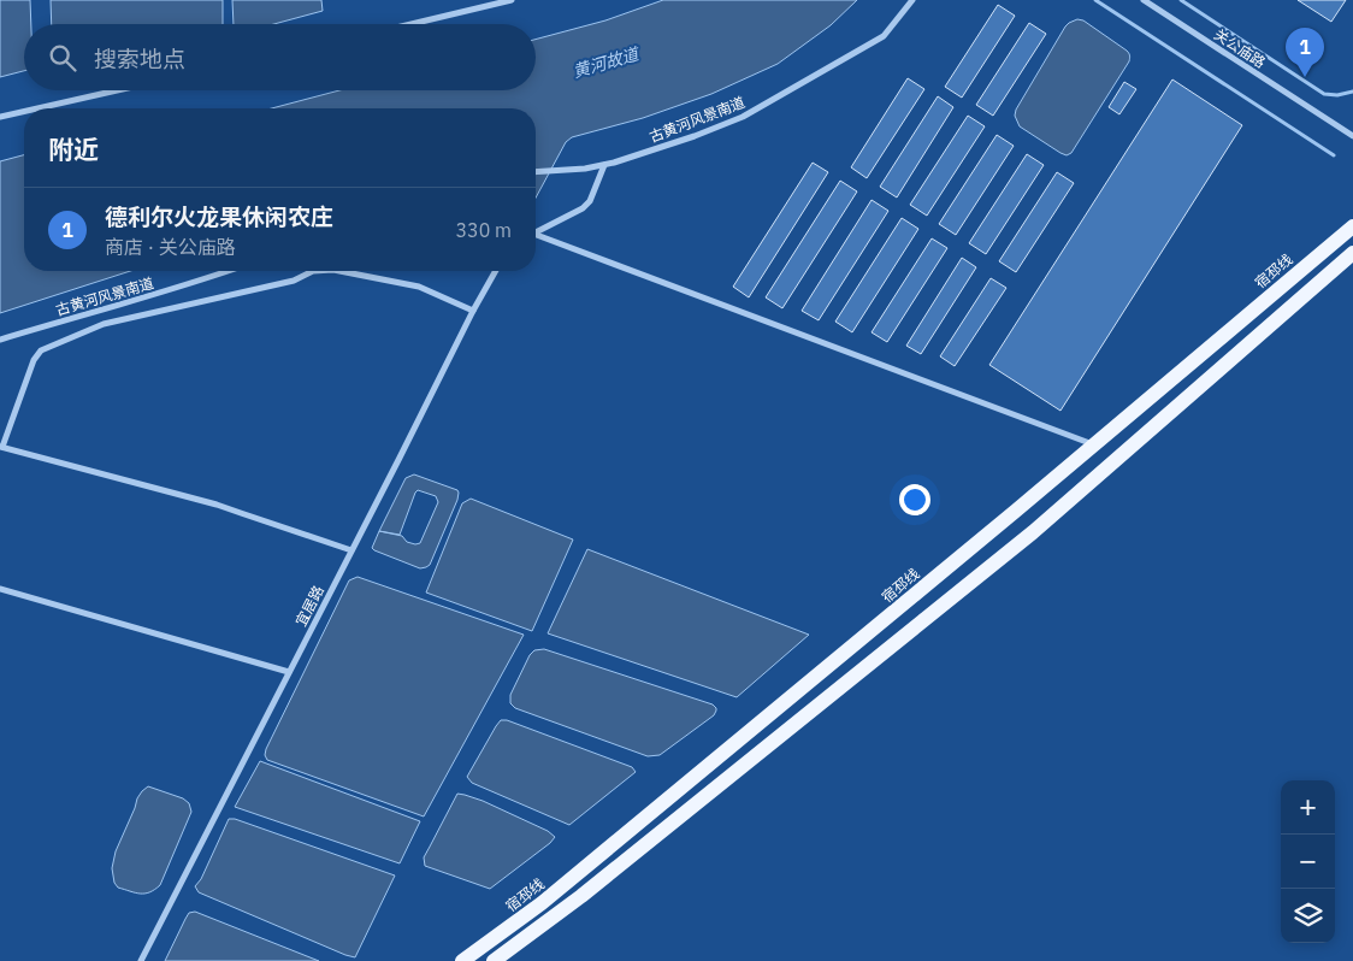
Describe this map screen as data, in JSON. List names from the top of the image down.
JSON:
{
  "streets": {
    "main road": ["宿邳线"],
    "street": ["关公庙路", "古黄河风景南道", "宜居路"]
  },
  "water": ["黄河故道"],
  "page": {
    "search": "搜索地点",
    "pins": "1",
    "heading": "附近",
    "list": [
      {
        "mark": "1",
        "name": "德利尔火龙果休闲农庄",
        "note": "商店 · 关公庙路",
        "value": "330 m"
      }
    ],
    "map_buttons": ["+", "−"]
  }
}
